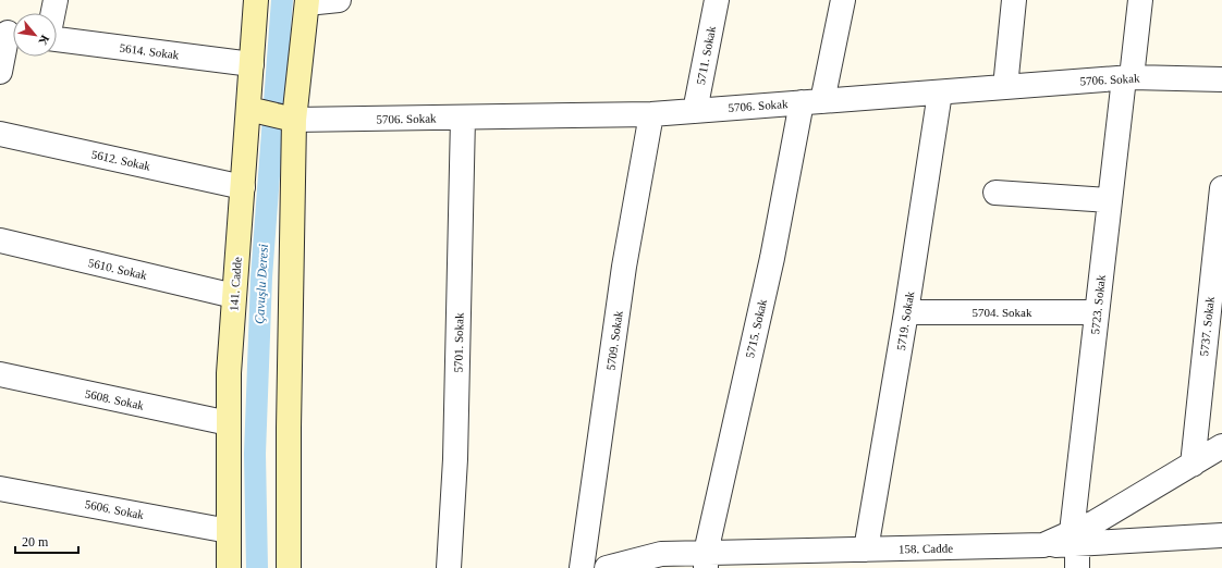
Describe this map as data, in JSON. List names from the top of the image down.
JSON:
{
  "streets": {
    "street": [
      "5614. Sokak",
      "5711. Sokak",
      "5706. Sokak",
      "5612. Sokak",
      "5610. Sokak",
      "141. Cadde",
      "5723. Sokak",
      "5704. Sokak",
      "5719. Sokak",
      "5737. Sokak",
      "5715. Sokak",
      "5709. Sokak",
      "5701. Sokak",
      "5608. Sokak",
      "5606. Sokak",
      "158. Cadde"
    ]
  },
  "crossings": [
    ["5614. Sokak", "141. Cadde"],
    ["5711. Sokak", "5706. Sokak"],
    ["5706. Sokak", "5723. Sokak"],
    ["5706. Sokak", "5719. Sokak"],
    ["5706. Sokak", "5715. Sokak"],
    ["5706. Sokak", "5709. Sokak"],
    ["5706. Sokak", "5701. Sokak"],
    ["5612. Sokak", "141. Cadde"],
    ["5610. Sokak", "141. Cadde"],
    ["141. Cadde", "5608. Sokak"],
    ["141. Cadde", "5606. Sokak"],
    ["5723. Sokak", "5704. Sokak"],
    ["5723. Sokak", "158. Cadde"],
    ["5704. Sokak", "5719. Sokak"],
    ["5719. Sokak", "158. Cadde"],
    ["5737. Sokak", "158. Cadde"],
    ["5715. Sokak", "158. Cadde"]
  ],
  "water": ["Çavuşlu Deresi"],
  "scale_bar": "20 m",
  "north": "bottom right"
}
